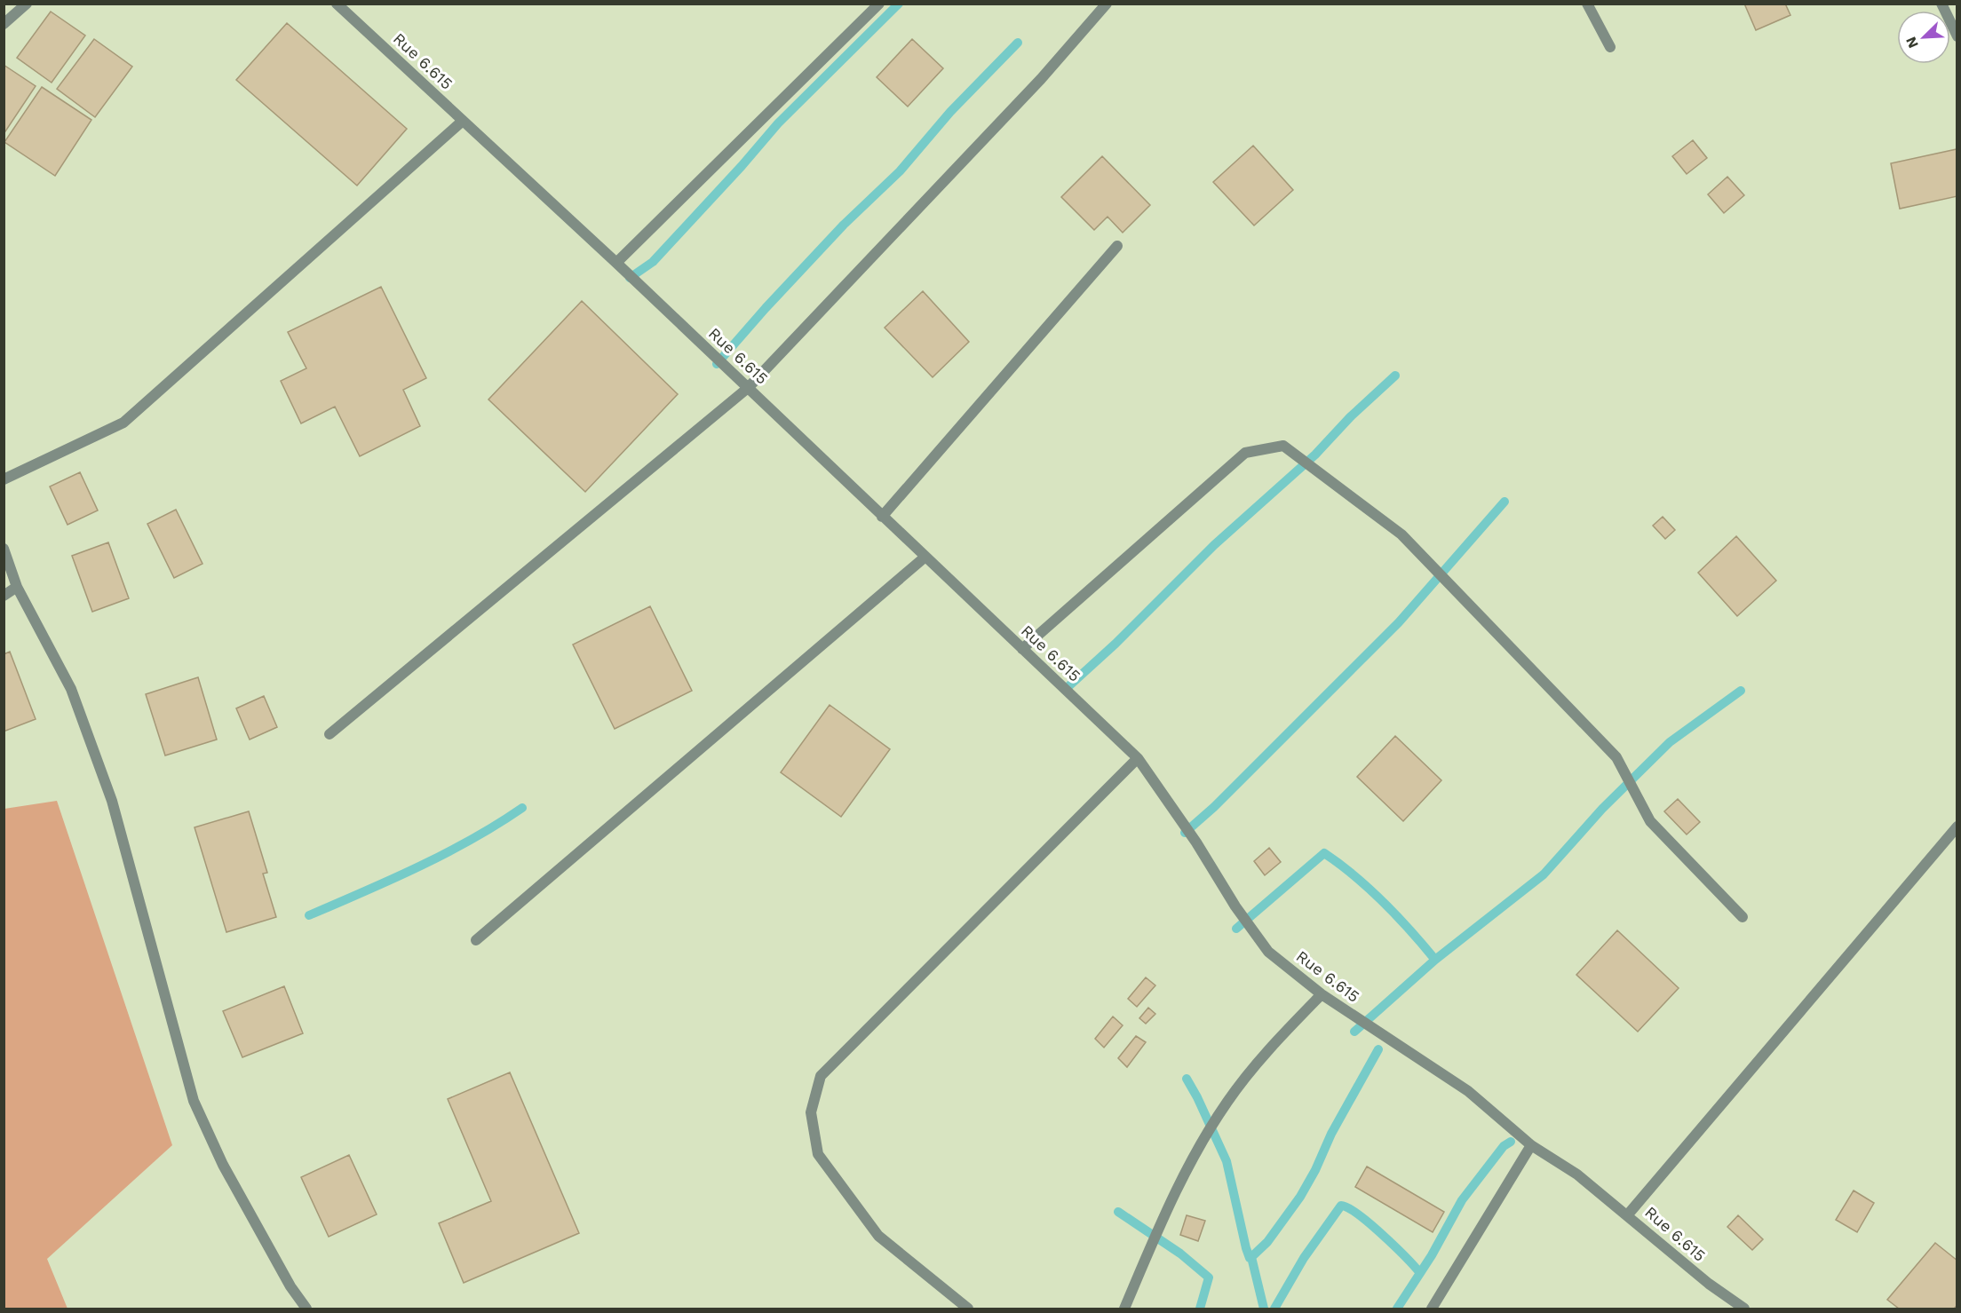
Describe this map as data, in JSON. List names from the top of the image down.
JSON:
{
  "streets": {
    "street": ["Rue 6.615"]
  },
  "north": "bottom left"
}
